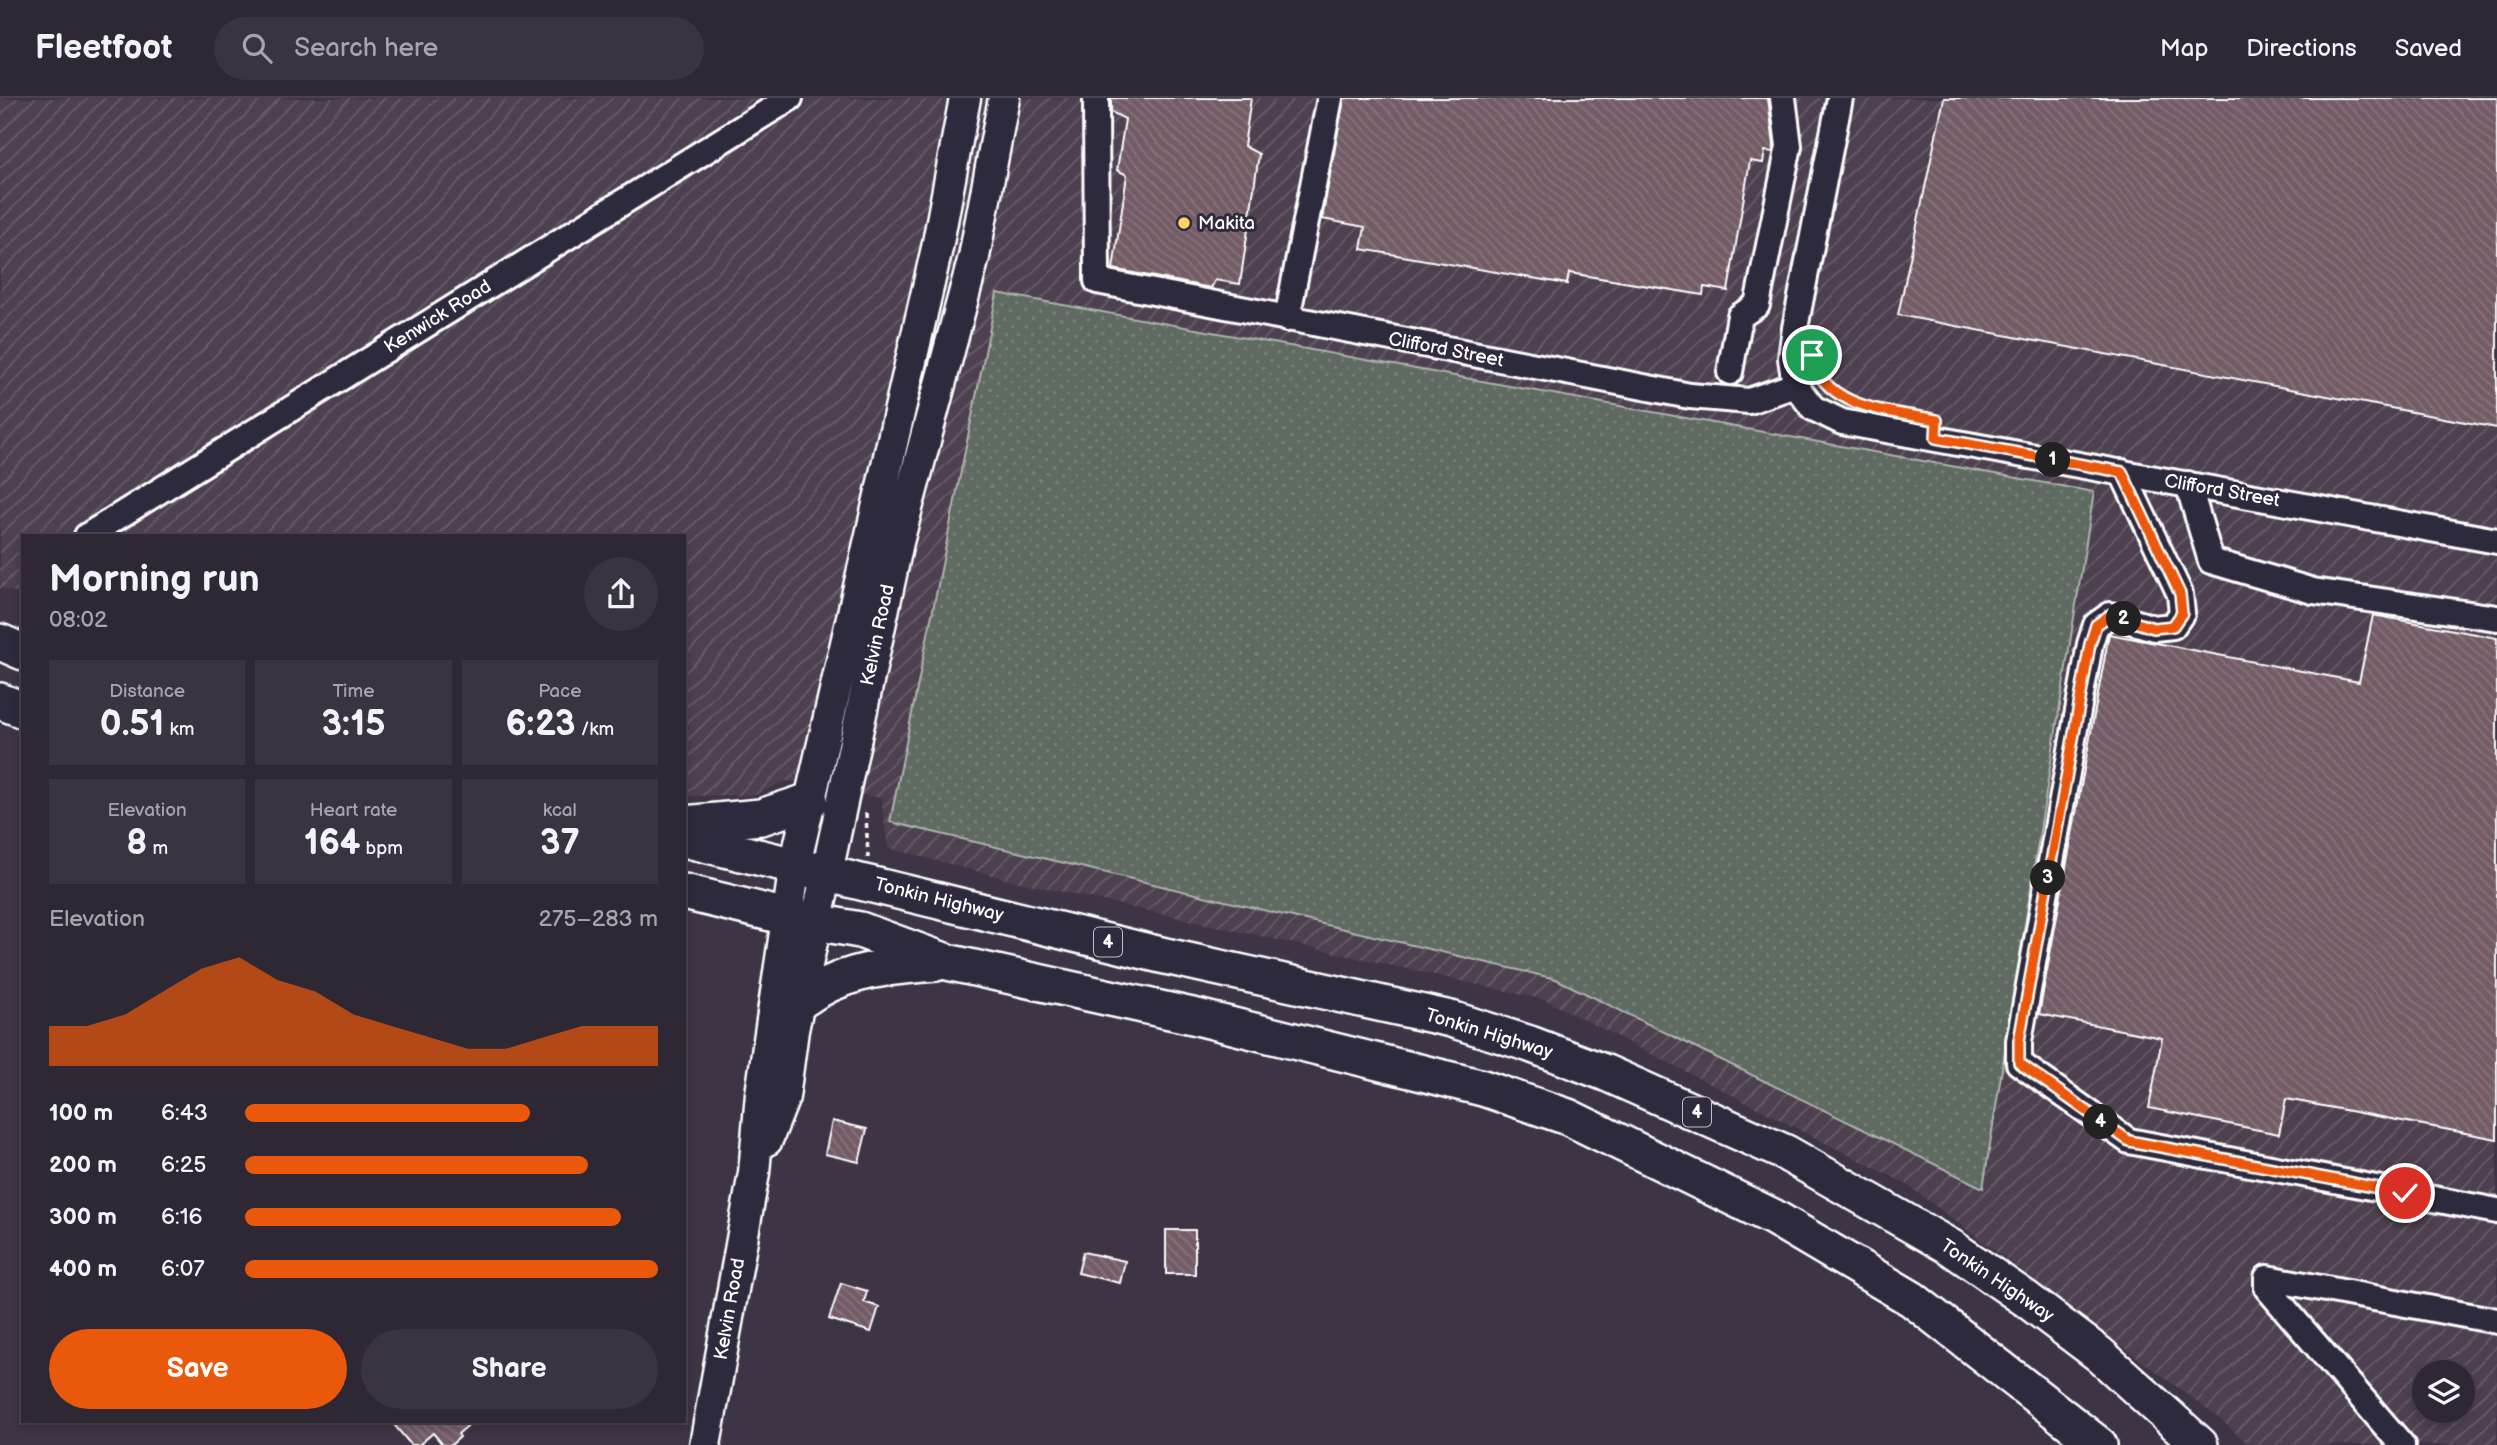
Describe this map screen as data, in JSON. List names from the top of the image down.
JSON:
{
  "streets": {
    "highway": ["Tonkin Highway", "4"],
    "main road": ["Kelvin Road"],
    "street": ["Kenwick Road", "Clifford Street"]
  },
  "crossings": [
    ["Kelvin Road", "Tonkin Highway"]
  ],
  "places": ["Makita"],
  "page": {
    "header": "Fleetfoot",
    "search": "Search here",
    "nav": ["Map", "Directions", "Saved"],
    "pins": [
      "1",
      "2",
      "3",
      "4"
    ],
    "heading": ["Morning run", "08:02"],
    "stats": [
      ["Distance", "0.51 km"],
      ["Time", "3:15"],
      ["Pace", "6:23 /km"],
      ["Elevation", "8 m"],
      ["Heart rate", "164 bpm"],
      ["kcal", "37"]
    ],
    "chart": ["Elevation", "275–283 m"],
    "list": [
      {
        "name": "100 m",
        "note": "6:43"
      },
      {
        "name": "200 m",
        "note": "6:25"
      },
      {
        "name": "300 m",
        "note": "6:16"
      },
      {
        "name": "400 m",
        "note": "6:07"
      }
    ],
    "buttons": ["Save", "Share"]
  }
}
